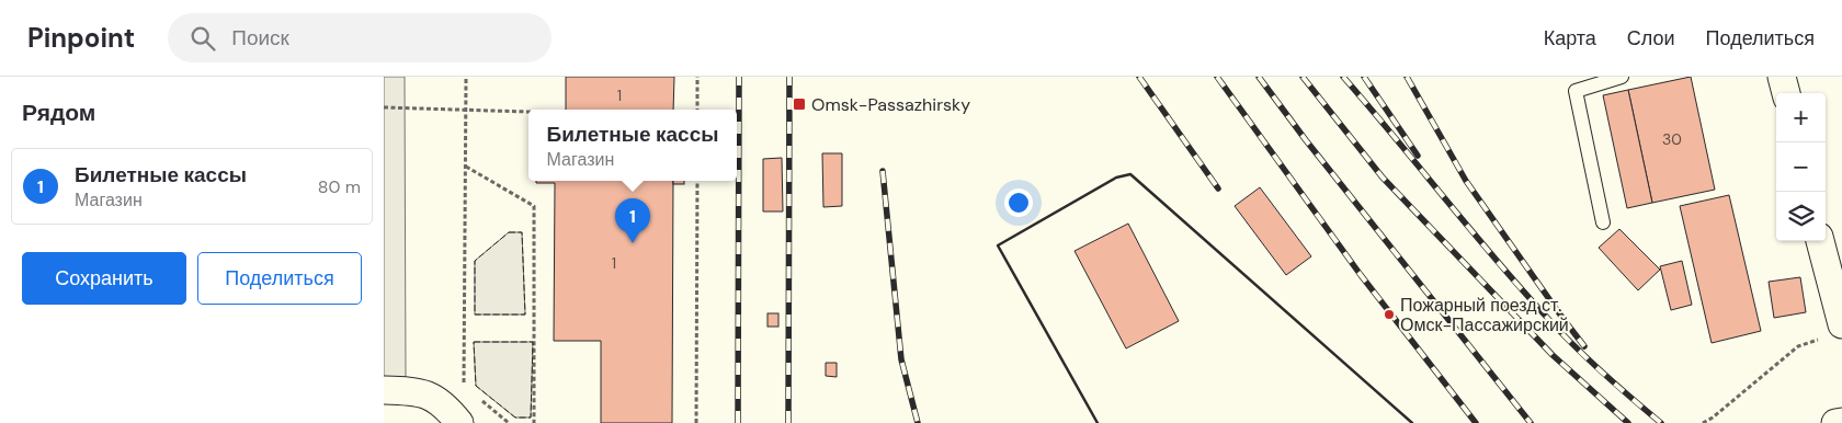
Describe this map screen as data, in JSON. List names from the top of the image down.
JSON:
{
  "places": {
    "transit": ["Omsk-Passazhirsky"],
    "other": ["Пожарный поезд ст. Омск-Пассажирский"]
  },
  "house_numbers": ["1", "30", "1"],
  "page": {
    "header": "Pinpoint",
    "search": "Поиск",
    "nav": ["Карта", "Слои", "Поделиться"],
    "heading": "Рядом",
    "map_buttons": ["+", "−"],
    "popup": ["Билетные кассы", "Магазин"],
    "list": [
      {
        "mark": "1",
        "name": "Билетные кассы",
        "note": "Магазин",
        "value": "80 m"
      }
    ],
    "pins": "1",
    "buttons": ["Сохранить", "Поделиться"]
  }
}
